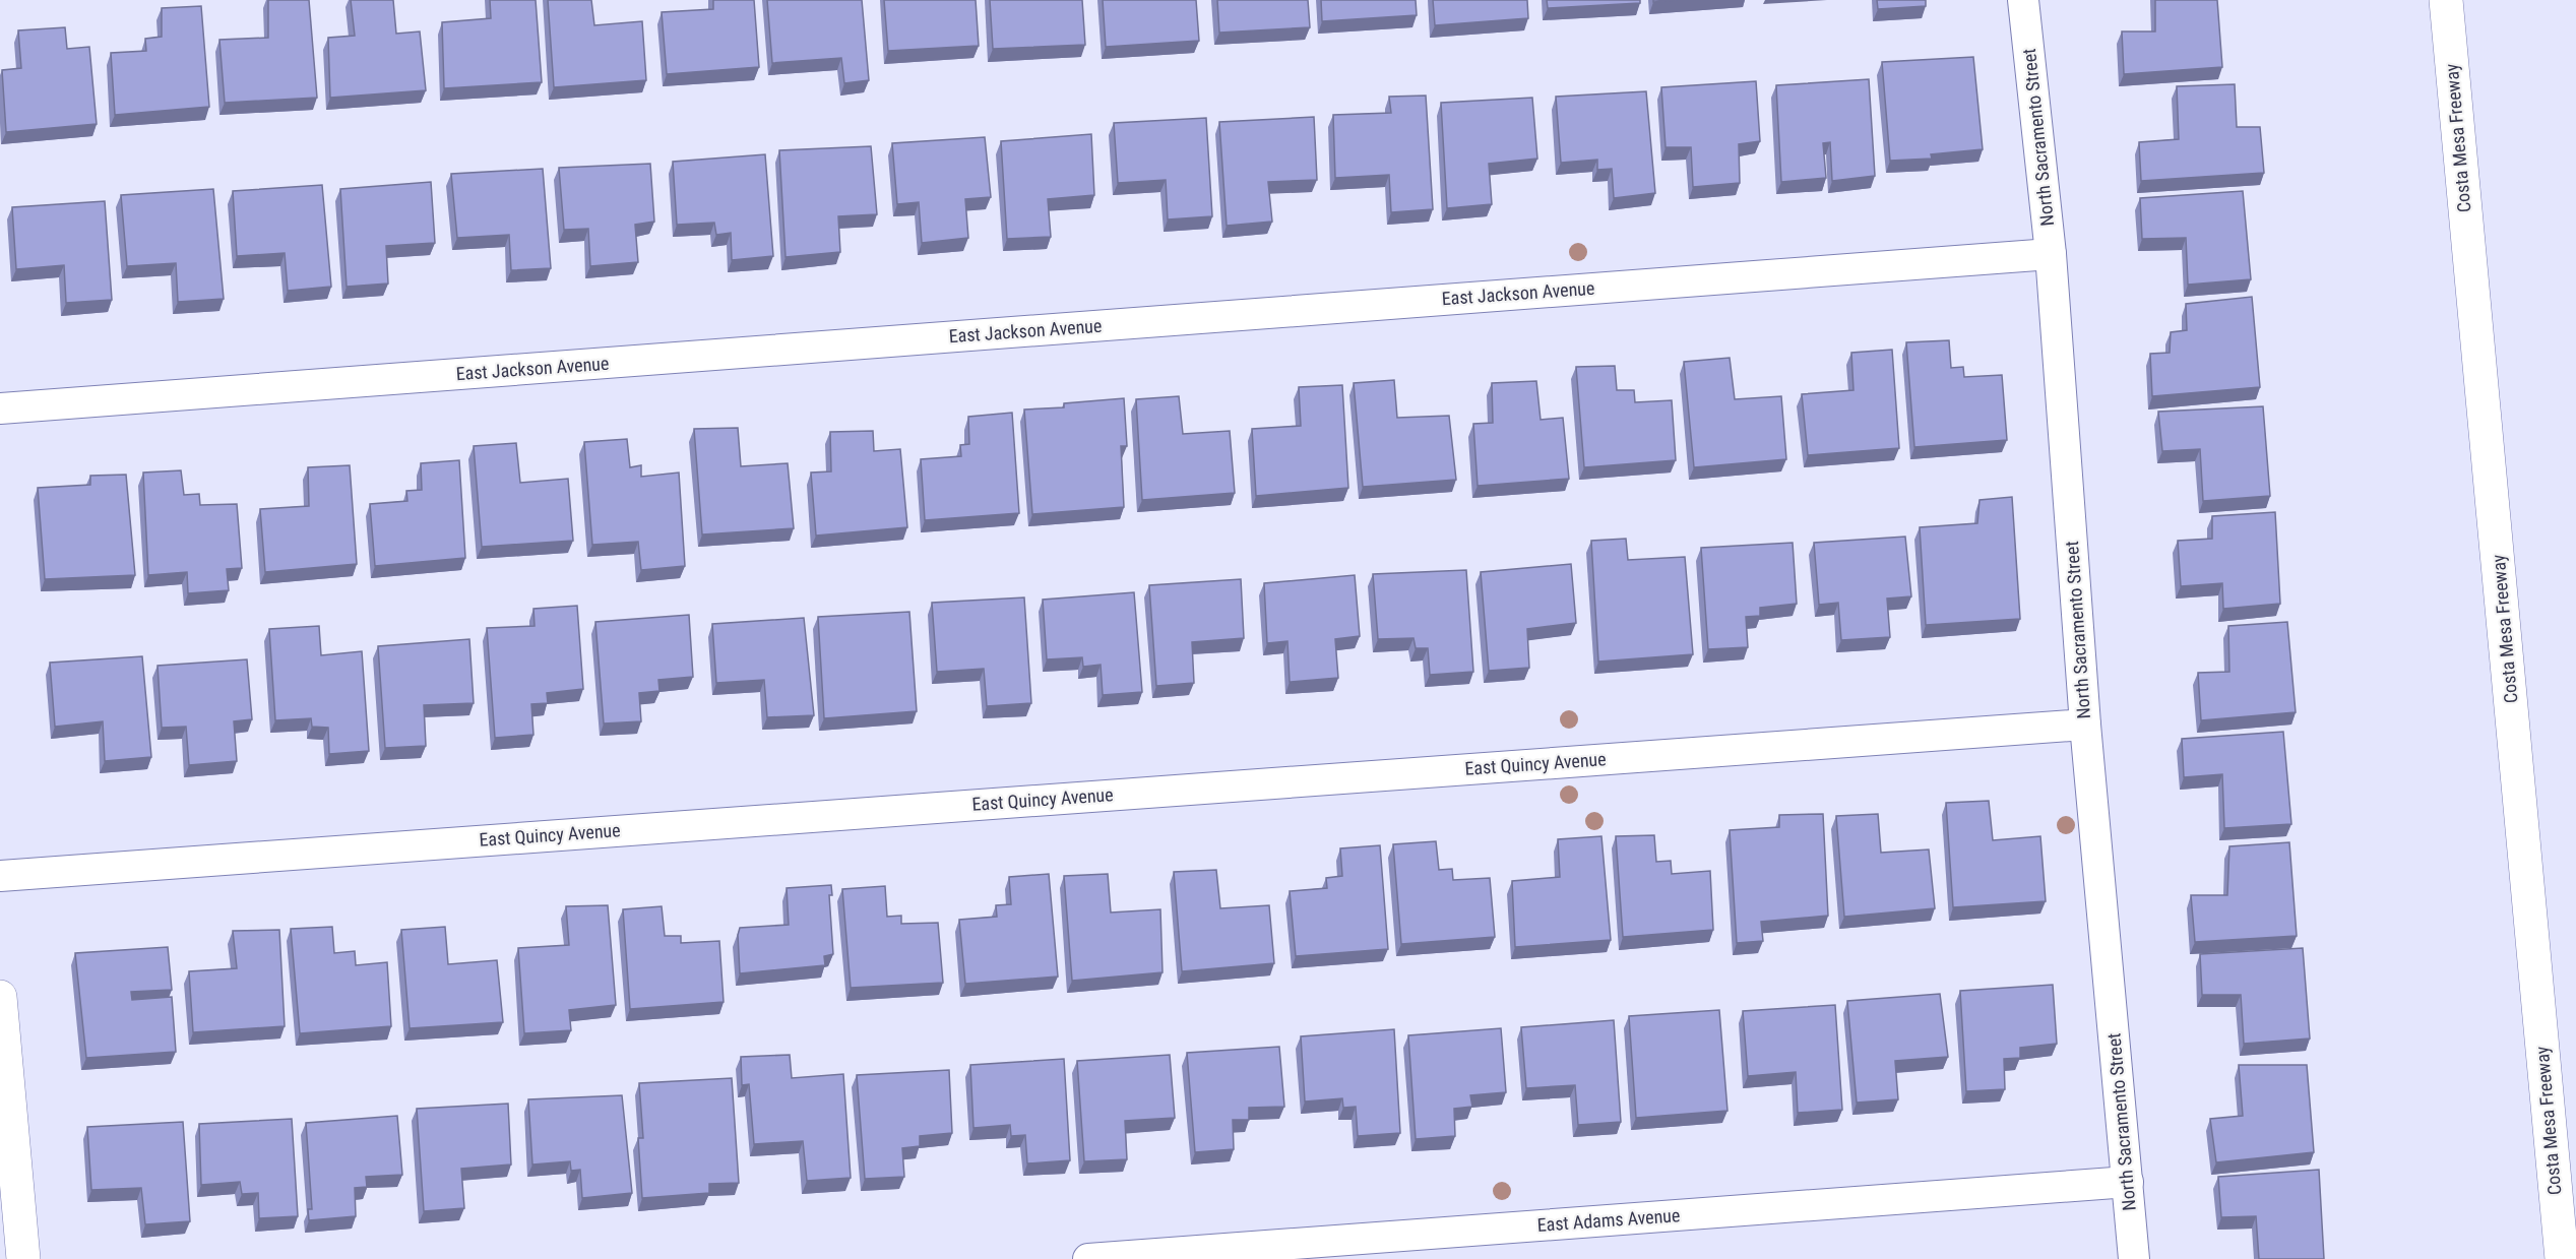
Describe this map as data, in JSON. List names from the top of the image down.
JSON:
{
  "streets": {
    "main road": ["Costa Mesa Freeway"],
    "street": [
      "North Sacramento Street",
      "East Jackson Avenue",
      "East Quincy Avenue",
      "East Adams Avenue"
    ]
  },
  "crossings": [
    ["North Sacramento Street", "East Jackson Avenue"],
    ["North Sacramento Street", "East Quincy Avenue"],
    ["North Sacramento Street", "East Adams Avenue"]
  ]
}
